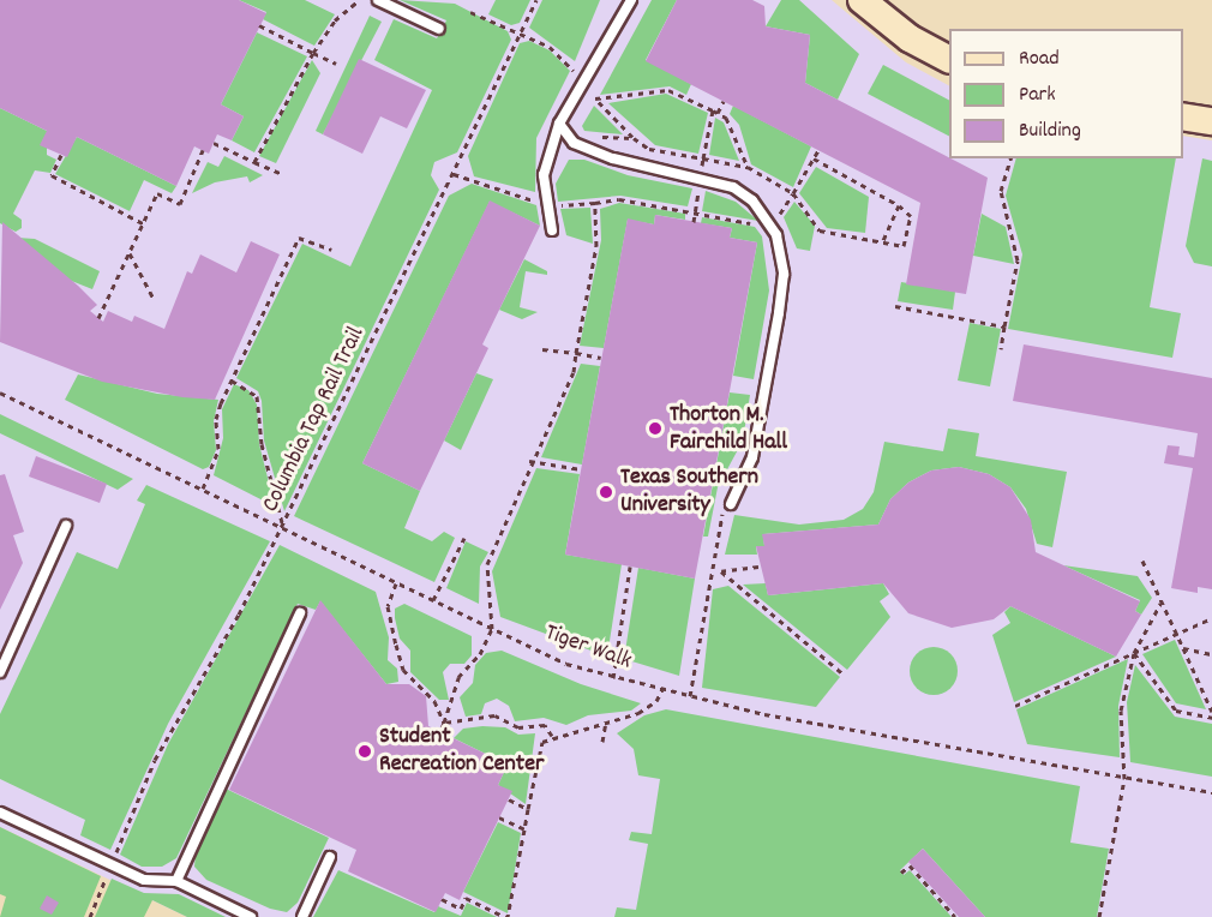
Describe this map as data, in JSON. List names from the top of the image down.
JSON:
{
  "streets": {
    "path": ["Columbia Tap Rail Trail", "Tiger Walk"]
  },
  "crossings": [
    ["Columbia Tap Rail Trail", "Tiger Walk"]
  ],
  "places": ["Thorton M. Fairchild Hall", "Texas Southern University", "Student Recreation Center"],
  "legend": ["Road", "Park", "Building"]
}
